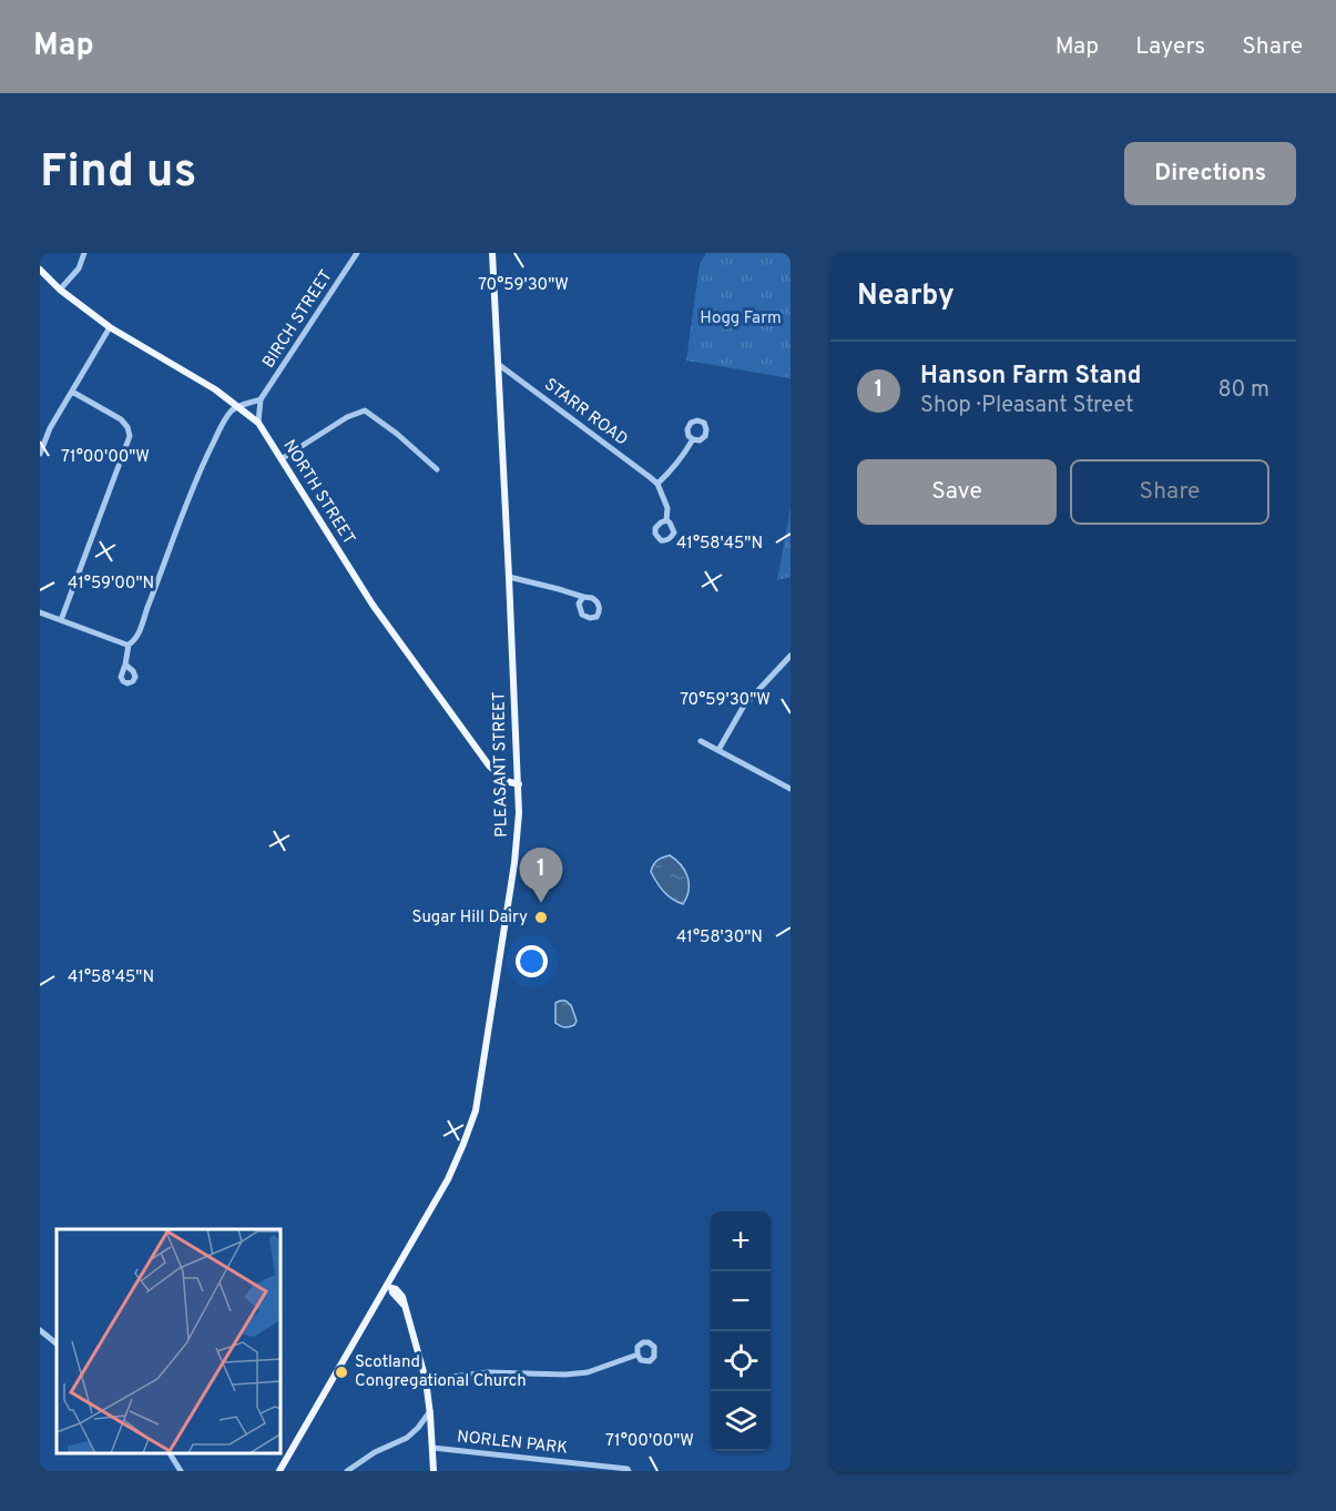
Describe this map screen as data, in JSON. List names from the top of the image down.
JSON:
{
  "streets": {
    "main road": ["NORTH STREET", "PLEASANT STREET"],
    "street": ["BIRCH STREET", "STARR ROAD", "NORLEN PARK"]
  },
  "crossings": [
    ["BIRCH STREET", "NORTH STREET"],
    ["STARR ROAD", "PLEASANT STREET"],
    ["NORTH STREET", "PLEASANT STREET"]
  ],
  "parks": ["Hogg Farm"],
  "places": ["Sugar Hill Dairy", "Scotland Congregational Church"],
  "page": {
    "header": "Map",
    "nav": ["Map", "Layers", "Share"],
    "buttons": [
      "Directions",
      ["Save", "Share"]
    ],
    "title": "Find us",
    "heading": "Nearby",
    "list": [
      {
        "mark": "1",
        "name": "Hanson Farm Stand",
        "note": "Shop · Pleasant Street",
        "value": "80 m"
      }
    ],
    "pins": "1",
    "map_buttons": ["+", "−"]
  },
  "coordinates": [
    "70°59'30\"W",
    "71°00'00\"W",
    "41°58'45\"N",
    "41°59'00\"N",
    "41°58'30\"N"
  ]
}
